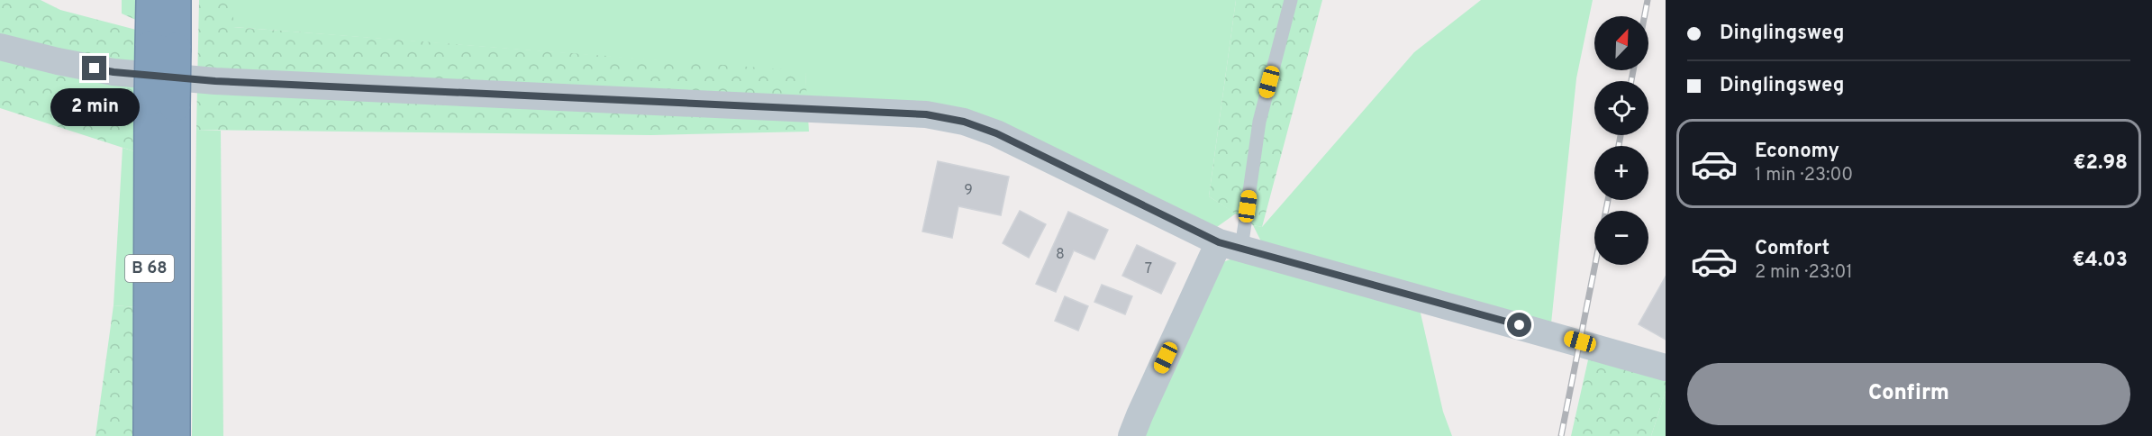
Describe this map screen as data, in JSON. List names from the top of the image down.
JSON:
{
  "streets": {
    "highway": ["B 68"]
  },
  "house_numbers": ["9", "8", "7"],
  "north": "top right",
  "page": {
    "banner": ["Dinglingsweg", "Dinglingsweg"],
    "map_buttons": ["+", "−"],
    "bubble": "2 min",
    "list": [
      {
        "name": "Economy",
        "note": "1 min · 23:00",
        "value": "€2.98"
      },
      {
        "name": "Comfort",
        "note": "2 min · 23:01",
        "value": "€4.03"
      }
    ],
    "buttons": "Confirm"
  }
}
